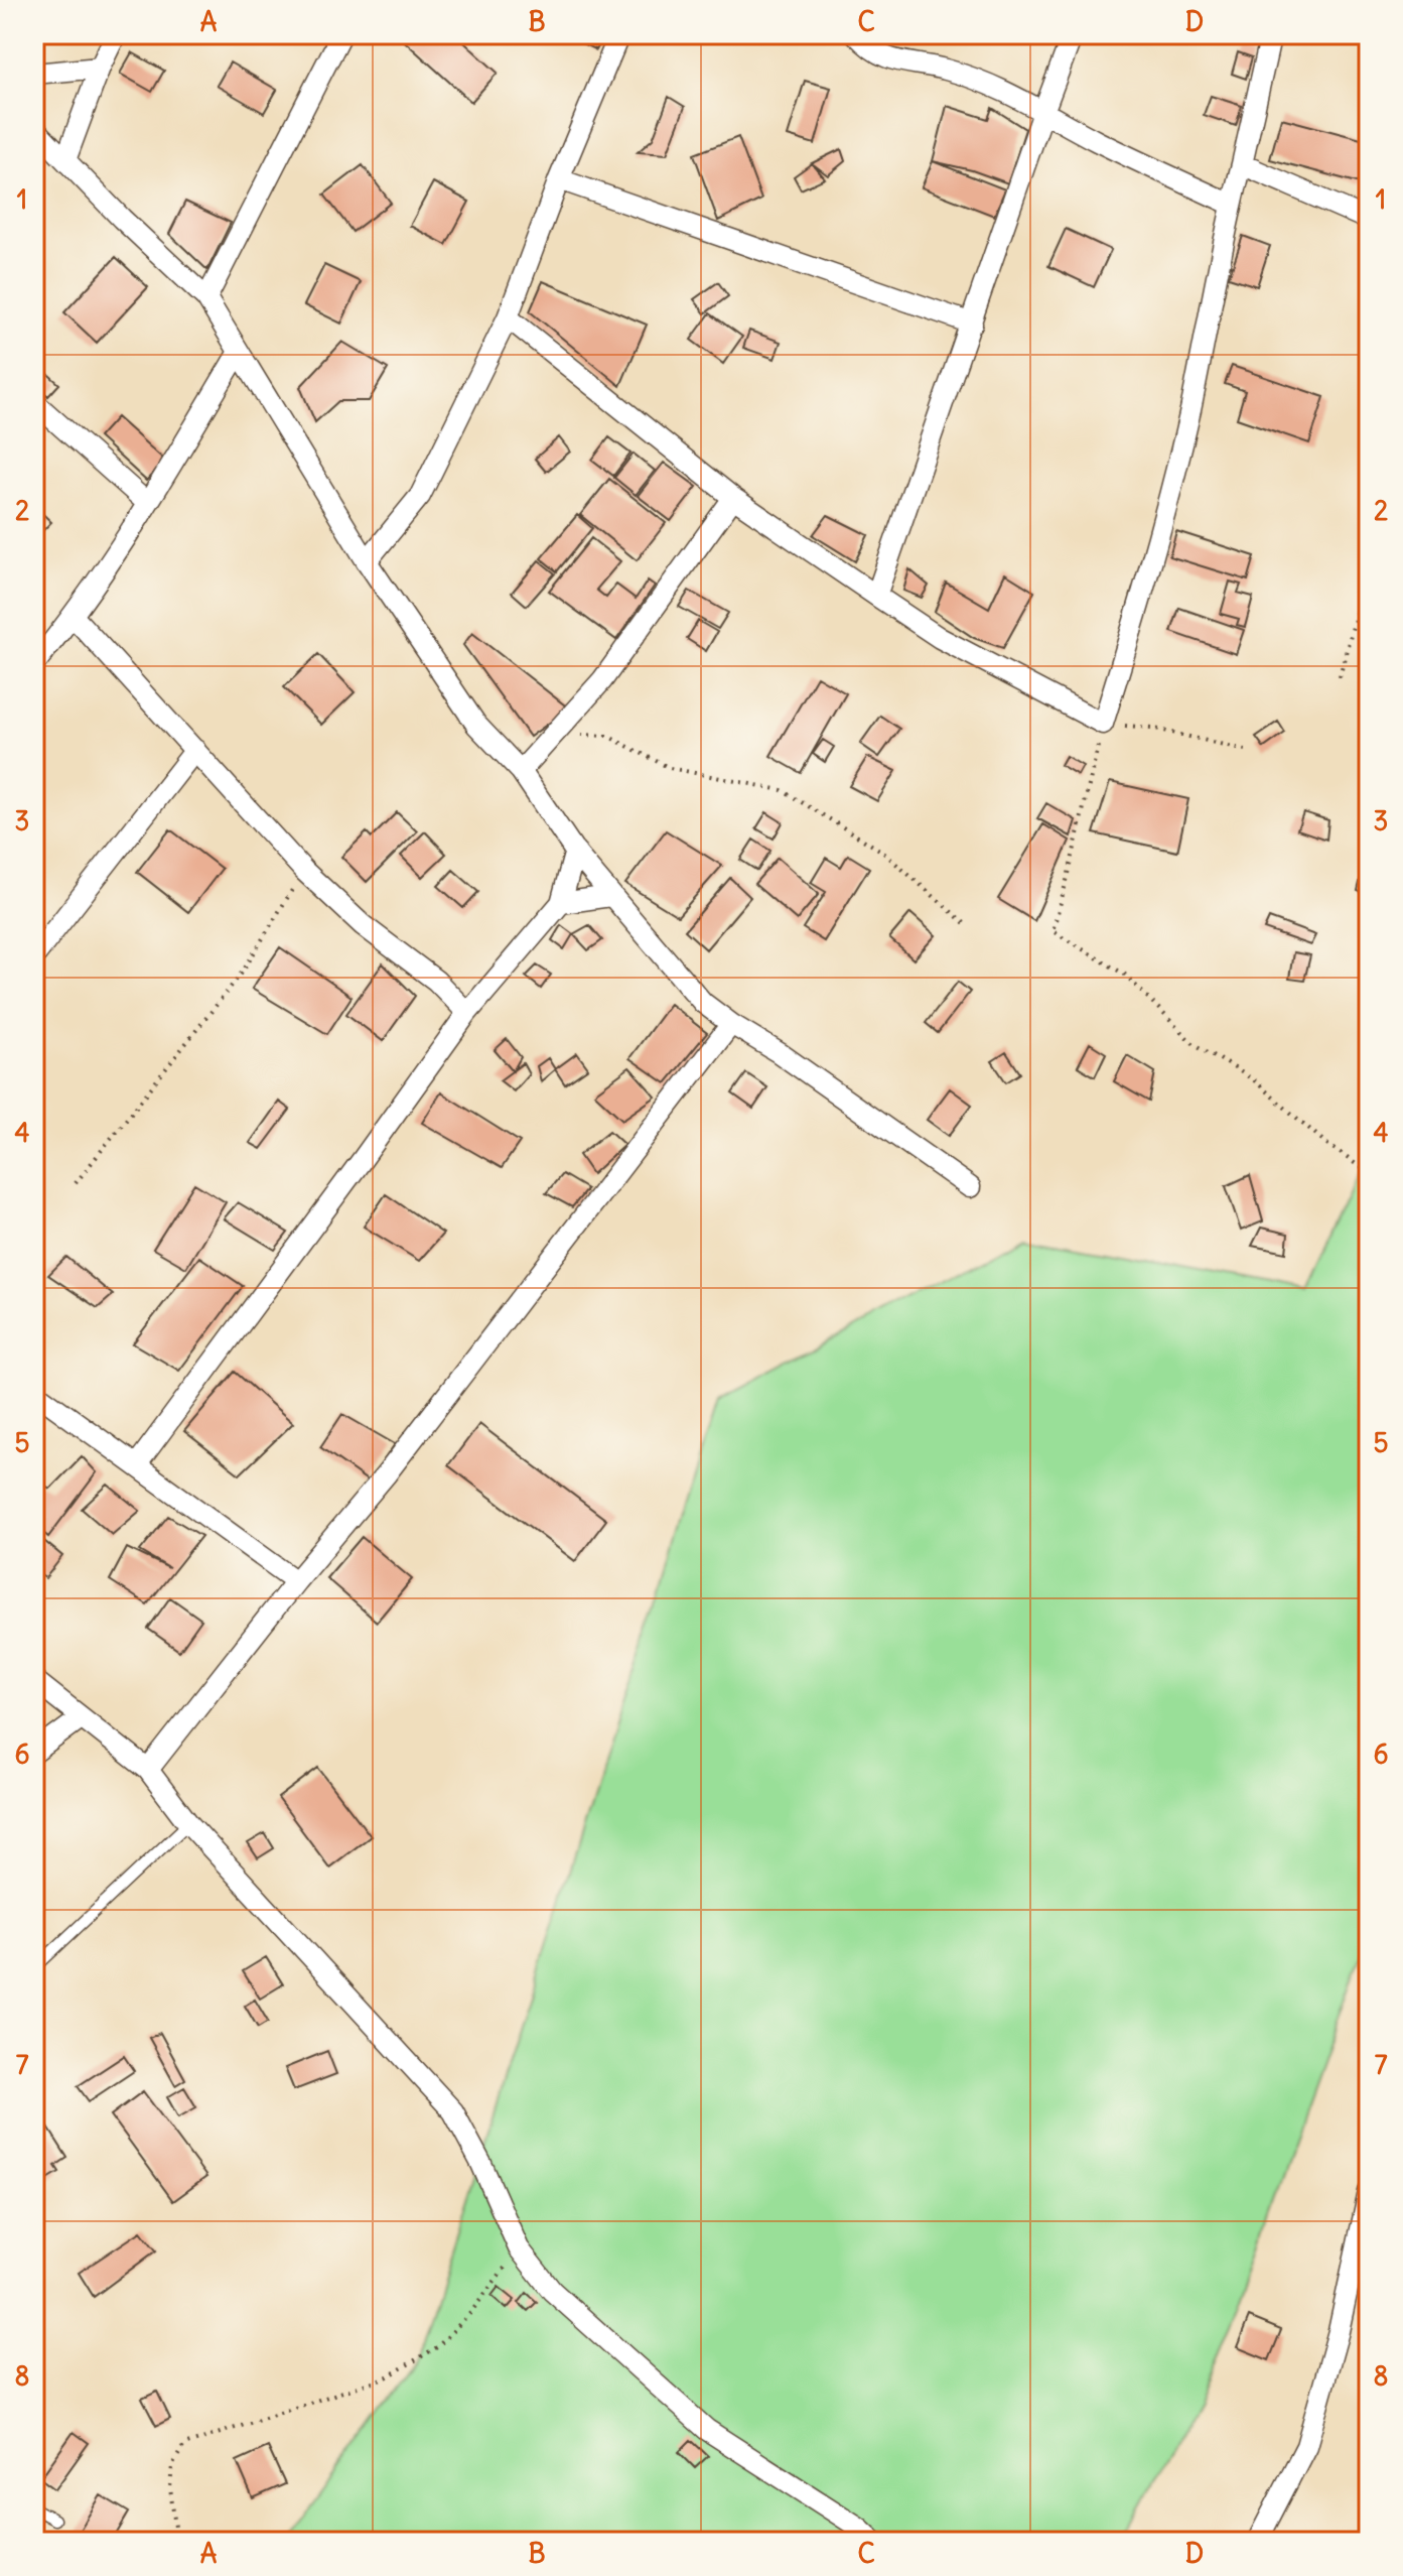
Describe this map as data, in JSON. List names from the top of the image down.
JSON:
{
  "grid": {
    "columns": [
      "A",
      "B",
      "C",
      "D"
    ],
    "rows": [
      "1",
      "2",
      "3",
      "4",
      "5",
      "6",
      "7",
      "8"
    ]
  }
}
